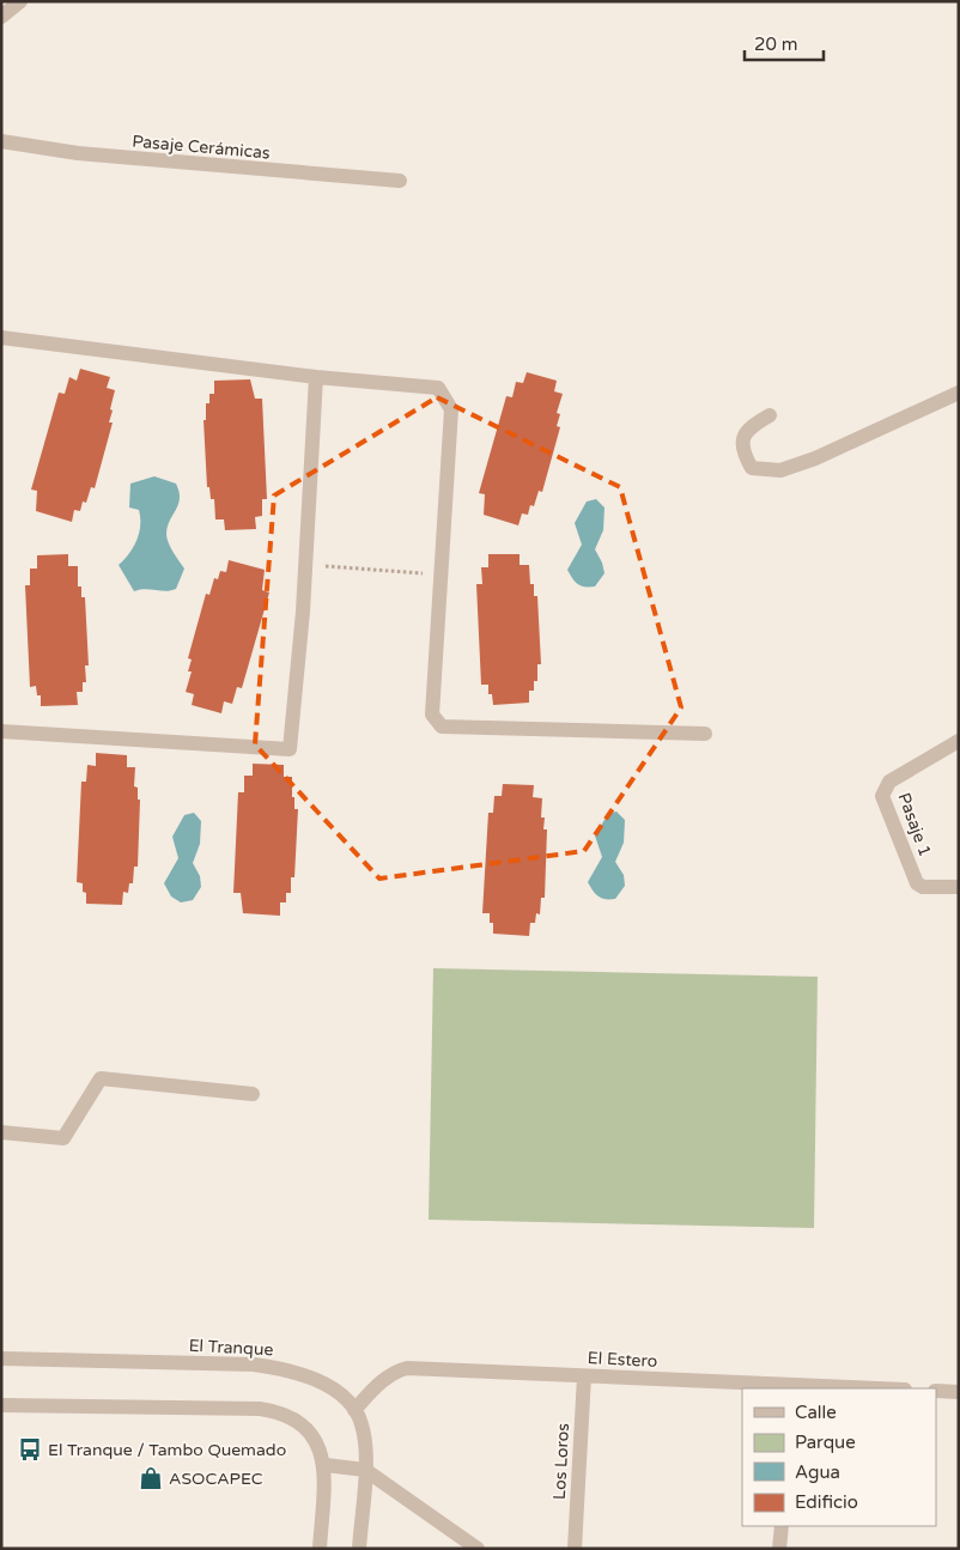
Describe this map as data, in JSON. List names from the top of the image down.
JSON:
{
  "streets": {
    "street": [
      "Pasaje Cerámicas",
      "Pasaje 1",
      "El Tranque",
      "El Estero",
      "Los Loros"
    ]
  },
  "crossings": [
    ["El Tranque", "El Estero"],
    ["El Estero", "Los Loros"]
  ],
  "places": {
    "bus stop": ["El Tranque / Tambo Quemado"],
    "shop": ["ASOCAPEC"]
  },
  "legend": [
    "Calle",
    "Parque",
    "Agua",
    "Edificio"
  ],
  "scale_bar": "20 m"
}
